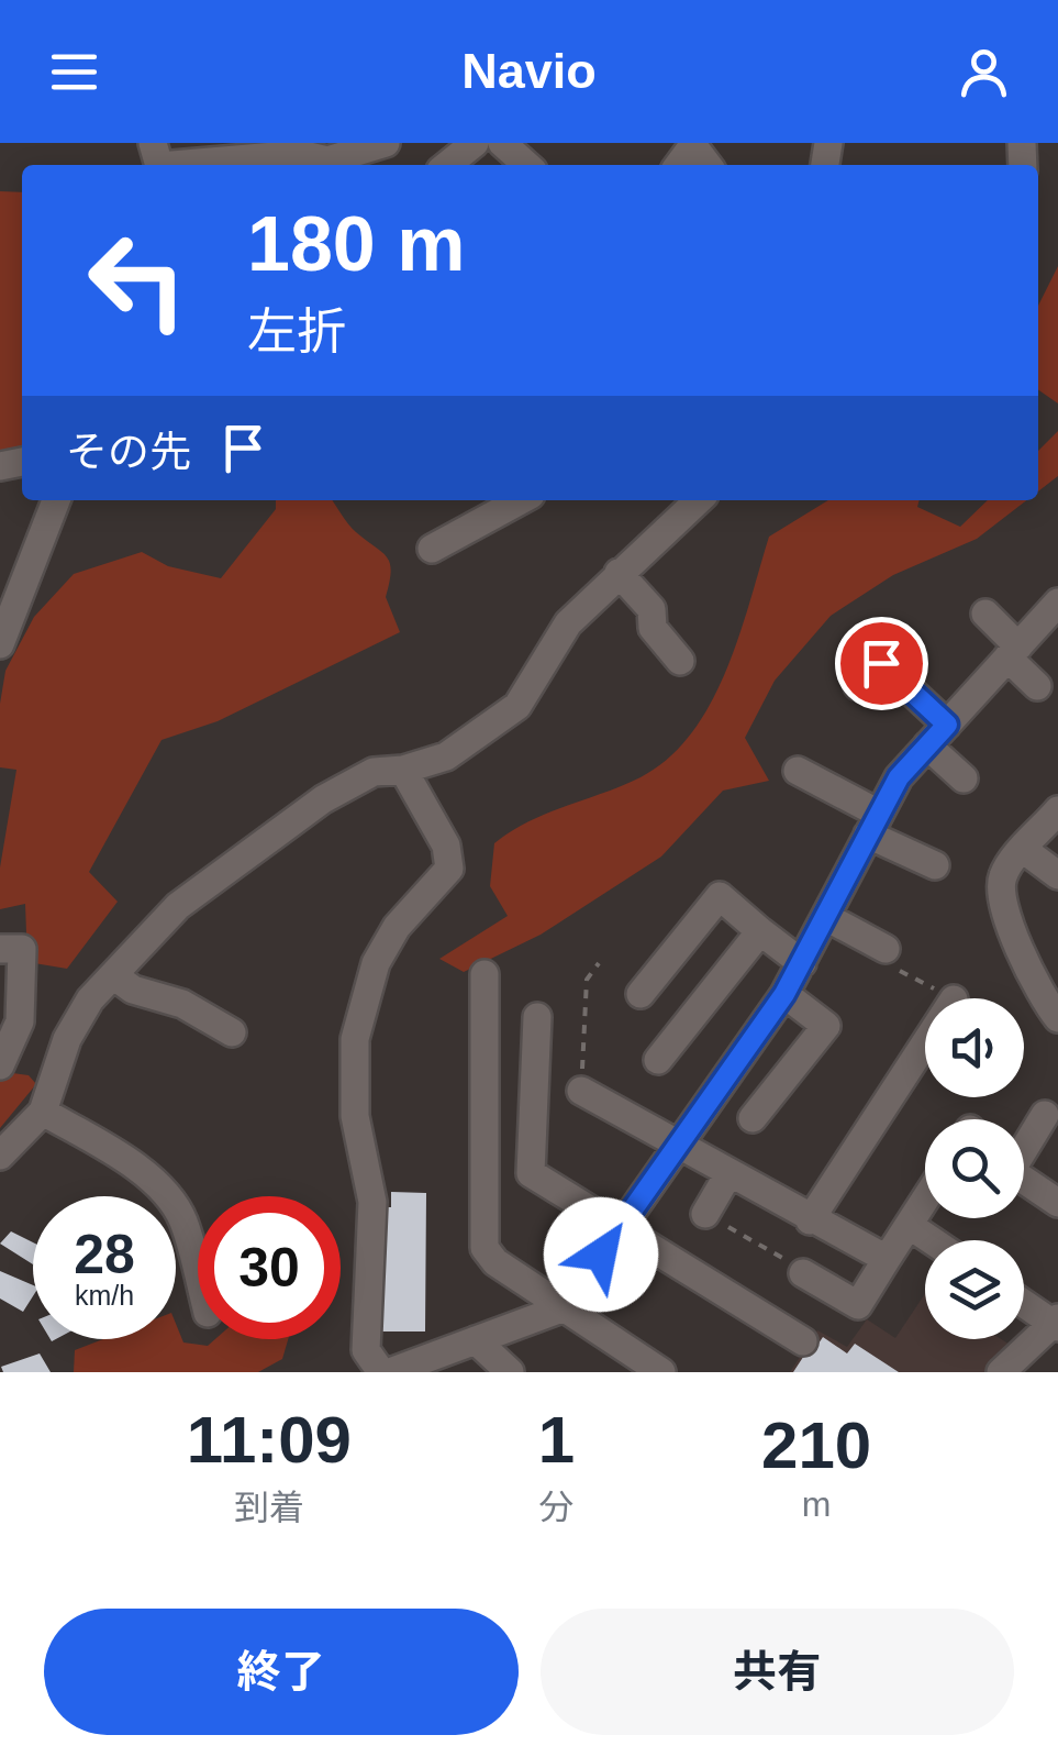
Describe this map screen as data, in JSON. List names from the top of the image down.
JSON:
{
  "page": {
    "header": "Navio",
    "turn": ["180 m", "左折"],
    "then": "その先",
    "speed": "28 km/h",
    "limit": "30",
    "eta": [
      "11:09",
      "到着",
      "1",
      "分",
      "210",
      "m"
    ],
    "buttons": ["終了", "共有"]
  }
}
